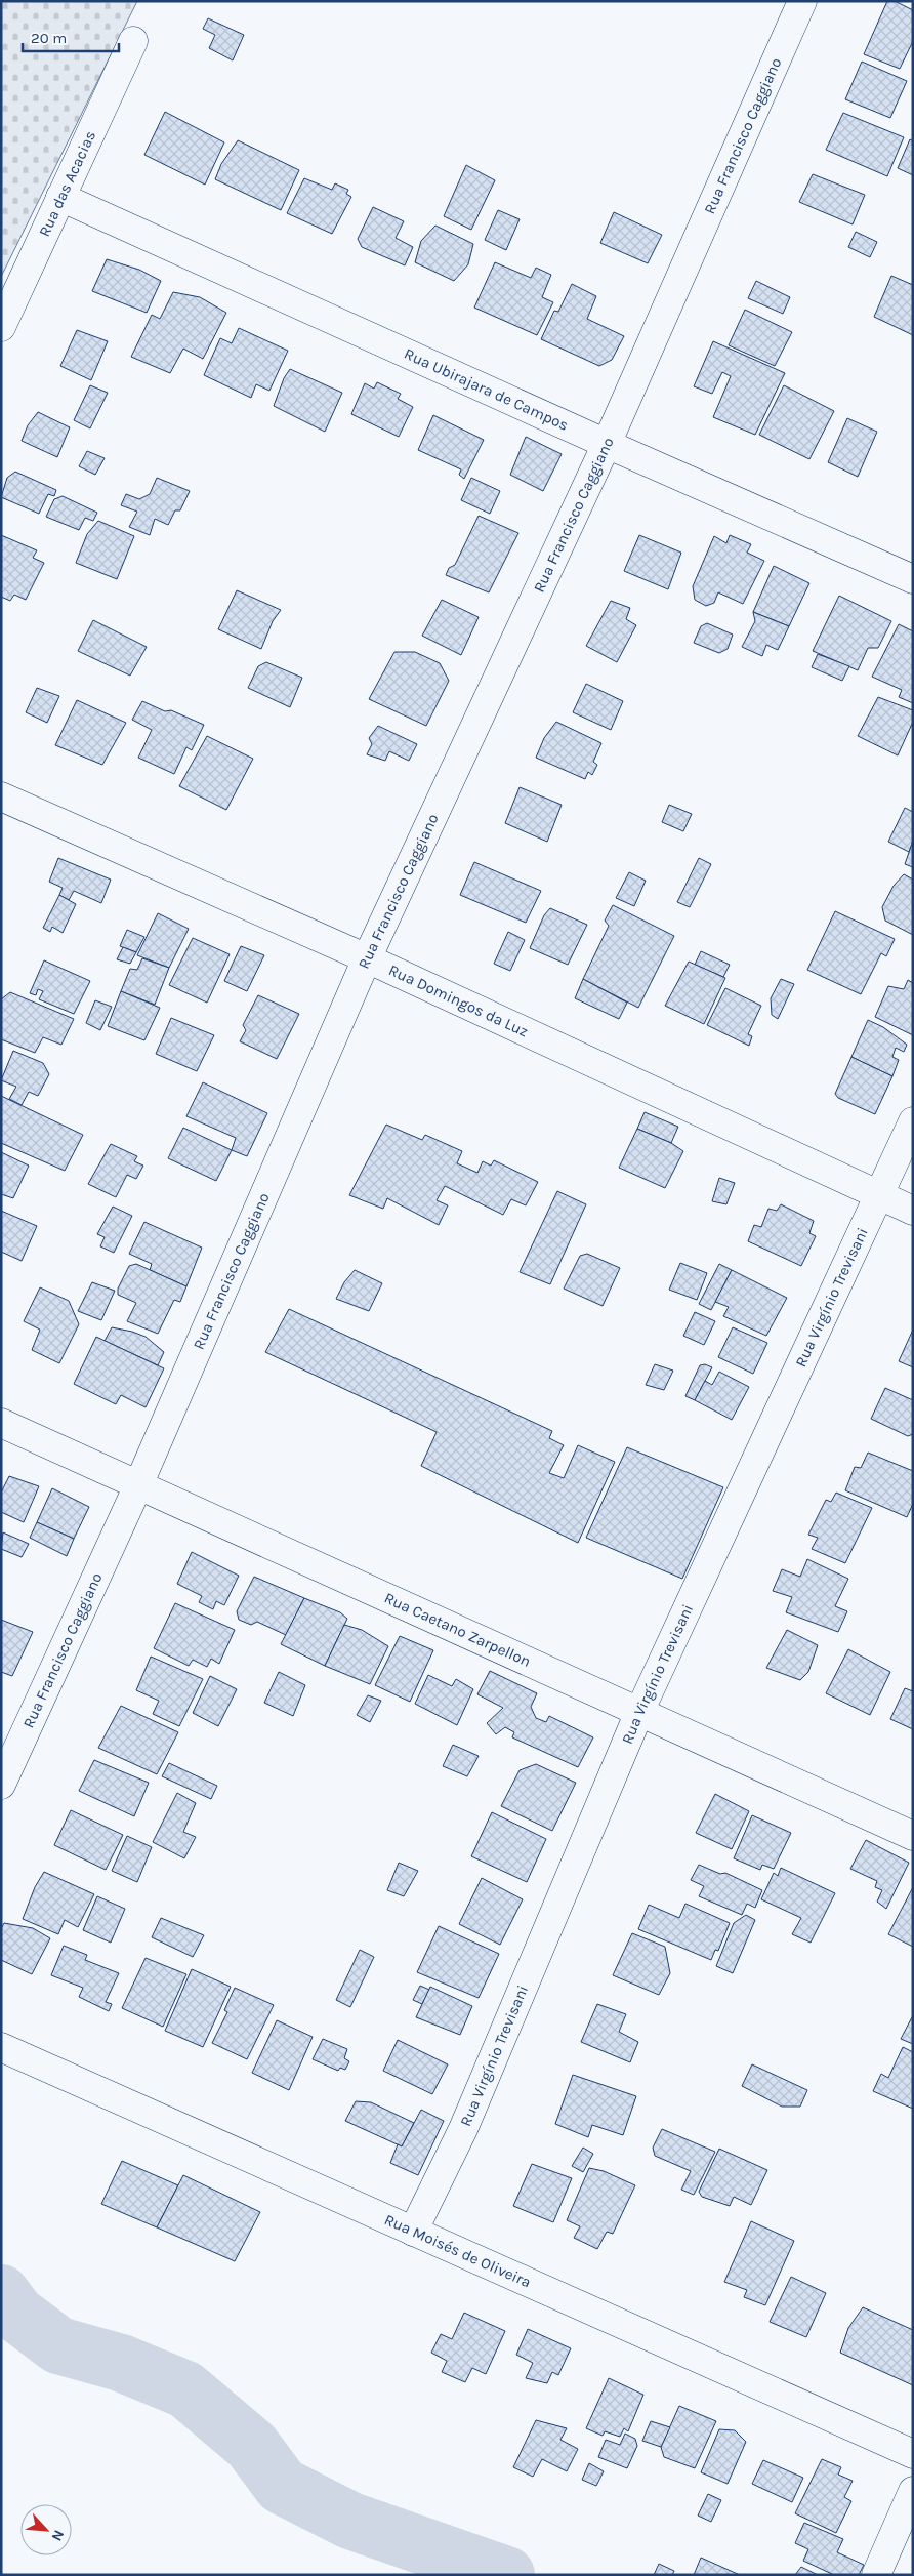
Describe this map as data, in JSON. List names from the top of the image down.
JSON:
{
  "streets": {
    "street": [
      "Rua Francisco Caggiano",
      "Rua das Acacias",
      "Rua Ubirajara de Campos",
      "Rua Domingos da Luz",
      "Rua Virgínio Trevisani",
      "Rua Caetano Zarpellon",
      "Rua Moisés de Oliveira"
    ]
  },
  "crossings": [
    ["Rua Francisco Caggiano", "Rua Ubirajara de Campos"],
    ["Rua Francisco Caggiano", "Rua Domingos da Luz"],
    ["Rua Francisco Caggiano", "Rua Caetano Zarpellon"],
    ["Rua das Acacias", "Rua Ubirajara de Campos"],
    ["Rua Domingos da Luz", "Rua Virgínio Trevisani"],
    ["Rua Virgínio Trevisani", "Rua Caetano Zarpellon"],
    ["Rua Virgínio Trevisani", "Rua Moisés de Oliveira"]
  ],
  "scale_bar": "20 m",
  "north": "bottom right"
}
